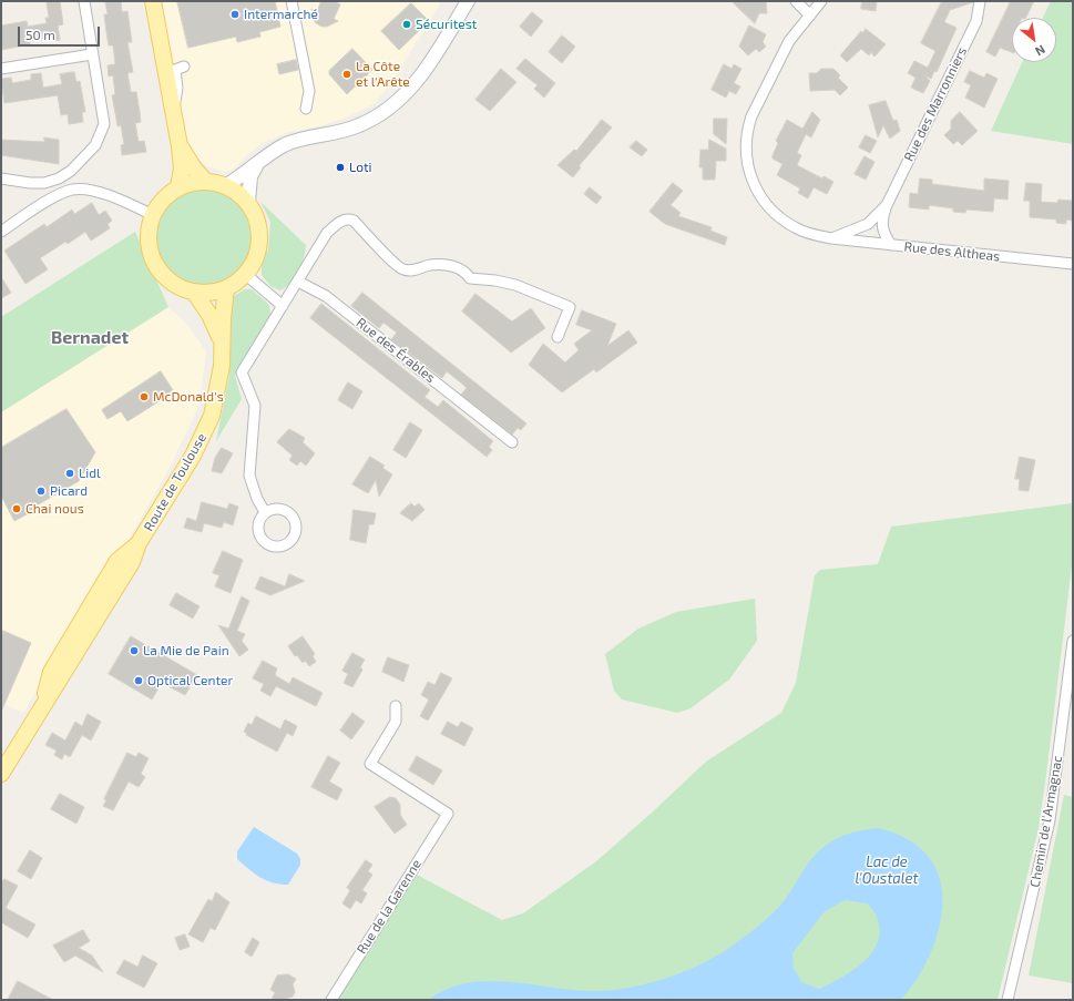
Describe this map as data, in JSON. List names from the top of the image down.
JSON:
{
  "streets": {
    "main road": ["Route de Toulouse"],
    "street": [
      "Rue des Marronniers",
      "Rue des Altheas",
      "Rue des Érables",
      "Chemin de l'Armagnac",
      "Rue de la Garenne"
    ]
  },
  "crossings": [
    ["Rue des Marronniers", "Rue des Altheas"]
  ],
  "districts": ["Bernadet"],
  "water": ["Lac de l'Oustalet"],
  "places": [
    "Intermarché",
    "Sécuritest",
    "La Côte et l'Arête",
    "Loti",
    "McDonald's",
    "Lidl",
    "Picard",
    "Chai nous",
    "La Mie de Pain",
    "Optical Center"
  ],
  "scale_bar": "50 m",
  "north": "bottom right"
}
